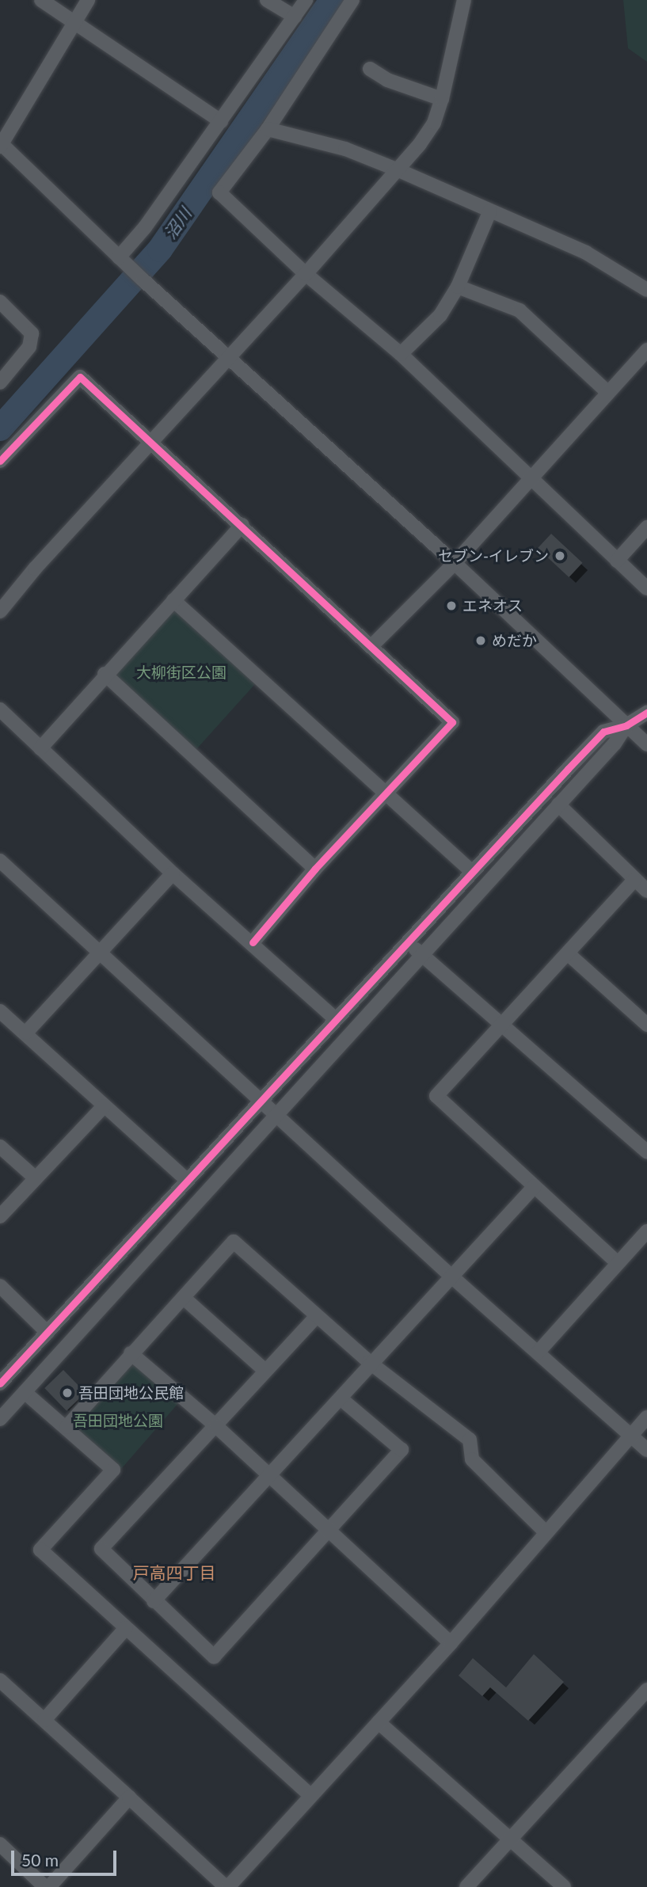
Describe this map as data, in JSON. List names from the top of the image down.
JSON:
{
  "districts": ["戸高四丁目"],
  "water": ["沼川"],
  "parks": ["大柳街区公園", "吾田団地公園"],
  "places": [
    "セブン-イレブン",
    "エネオス",
    "めだか",
    "吾田団地公民館"
  ],
  "scale_bar": "50 m"
}
